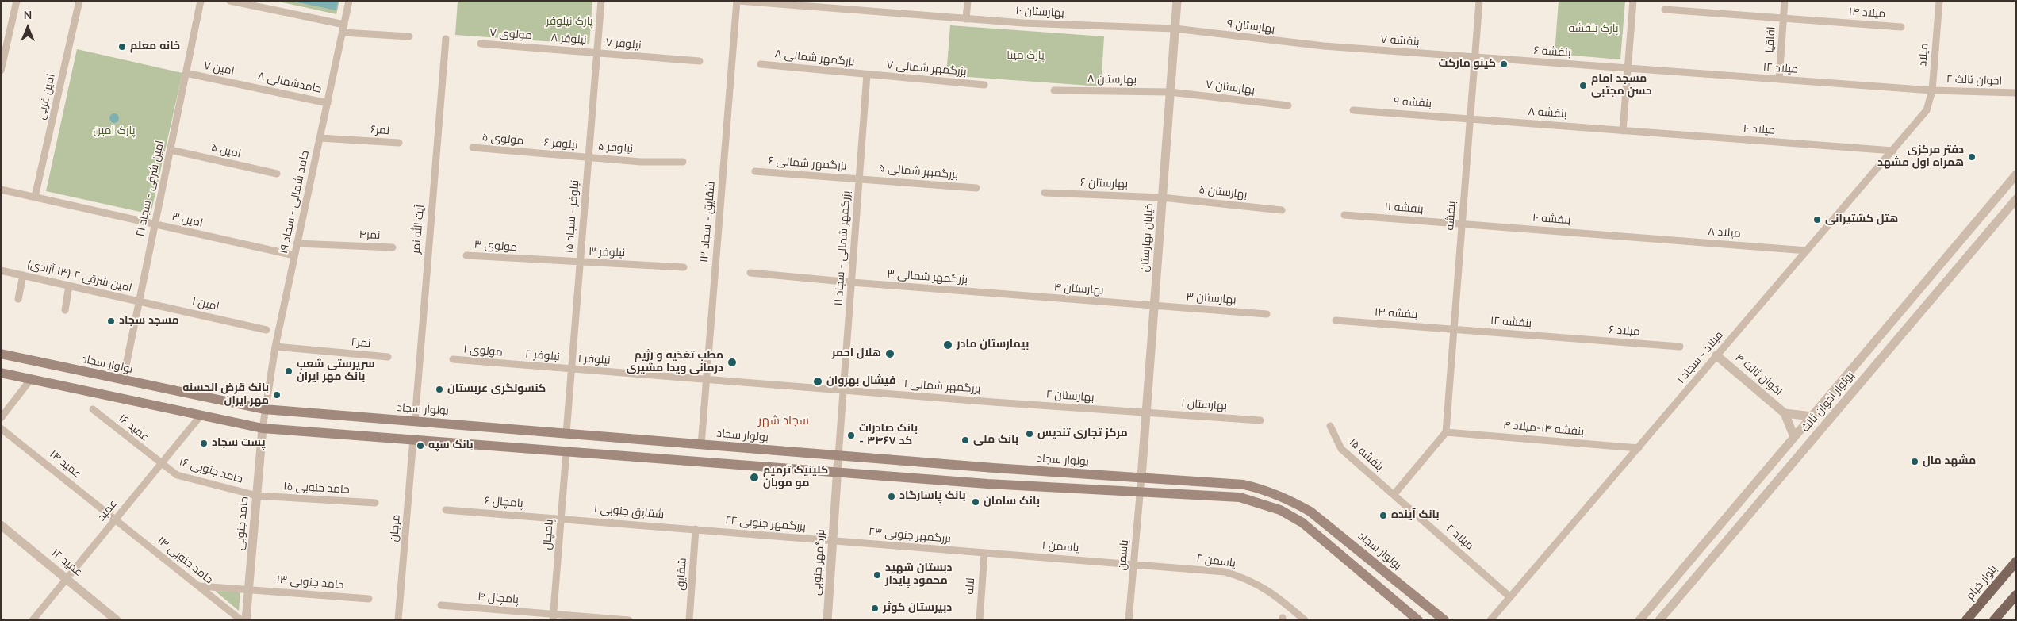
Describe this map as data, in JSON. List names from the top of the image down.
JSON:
{
  "streets": {
    "main road": ["بولوار سجاد", "بلوار خیام"],
    "street": [
      "بهارستان ۱۰",
      "میلاد ۱۴",
      "بهارستان ۹",
      "مولوی ۷",
      "نیلوفر ۸",
      "اقاقیا",
      "بنفشه ۷",
      "نیلوفر ۷",
      "بنفشه ۶",
      "میلاد",
      "بزرگمهر شمالی ۸",
      "امین ۷",
      "بزرگمهر شمالی ۷",
      "میلاد ۱۲",
      "بهارستان ۸",
      "اخوان ثالث ۲",
      "حامدشمالی ۸",
      "بهارستان ۷",
      "امین غربی",
      "بنفشه ۹",
      "بنفشه ۸",
      "میلاد ۱۰",
      "نمر۶",
      "مولوی ۵",
      "نیلوفر ۶",
      "نیلوفر ۵",
      "امین ۵",
      "بزرگمهر شمالی ۶",
      "بزرگمهر شمالی ۵",
      "بهارستان ۶",
      "امین شرقی - سجاد ۲۱",
      "بهارستان ۵",
      "حامد شمالی - سجاد ۱۹",
      "بنفشه ۱۱",
      "بنفشه",
      "نیلوفر - سجاد ۱۵",
      "بنفشه ۱۰",
      "امین ۳",
      "شقایق - سجاد ۱۳",
      "آیت الله نمر",
      "میلاد ۸",
      "نمر۴",
      "خیابان بهارستان",
      "مولوی ۳",
      "بزرگمهر شمالی - سجاد ۱۱",
      "نیلوفر ۳",
      "امین شرقی ۲ (۱۳ آزادی)",
      "بزرگمهر شمالی ۳",
      "بهارستان ۴",
      "بهارستان ۳",
      "امین ۱",
      "بنفشه ۱۳",
      "بنفشه ۱۲",
      "میلاد ۶",
      "نمر۲",
      "مولوی ۱",
      "نیلوفر ۲",
      "میلاد - سجاد ۱",
      "نیلوفر ۱",
      "اخوان ثالث ۴",
      "بزرگمهر شمالی ۱",
      "بهارستان ۲",
      "بولوار اخوان ثالث",
      "بهارستان ۱",
      "عمید ۱۶",
      "بنفشه ۱۴-میلاد ۴",
      "بنفشه ۱۵",
      "عمید ۱۴",
      "حامد جنوبی ۱۶",
      "حامد جنوبی ۱۵",
      "پامچال ۶",
      "عمید",
      "شقایق جنوبی ۱",
      "حامد جنوبی",
      "بزرگمهر جنوبی ۲۲",
      "مرجان",
      "پامچال",
      "بزرگمهر جنوبی ۲۳",
      "میلاد ۲",
      "یاسمن ۱",
      "یاسمن",
      "حامد جنوبی ۱۴",
      "یاسمن ۲",
      "بزرگمهر جنوبی",
      "عمید ۱۲",
      "شقایق",
      "حامد جنوبی ۱۳",
      "لاله",
      "پامچال ۴"
    ]
  },
  "crossings": [
    ["بهارستان ۱۰", "بهارستان ۹"],
    ["بهارستان ۱۰", "شقایق - سجاد ۱۳"],
    ["بهارستان ۱۰", "خیابان بهارستان"],
    ["میلاد ۱۴", "اقاقیا"],
    ["بهارستان ۹", "بنفشه ۷"],
    ["بهارستان ۹", "خیابان بهارستان"],
    ["مولوی ۷", "نیلوفر ۸"],
    ["نیلوفر ۸", "نیلوفر ۷"],
    ["نیلوفر ۸", "نیلوفر - سجاد ۱۵"],
    ["اقاقیا", "میلاد ۱۲"],
    ["بنفشه ۷", "بنفشه ۶"],
    ["بنفشه ۷", "بنفشه"],
    ["نیلوفر ۷", "نیلوفر - سجاد ۱۵"],
    ["بنفشه ۶", "میلاد ۱۲"],
    ["بنفشه ۶", "بنفشه"],
    ["میلاد", "میلاد ۱۲"],
    ["میلاد", "اخوان ثالث ۲"],
    ["میلاد", "میلاد - سجاد ۱"],
    ["بزرگمهر شمالی ۸", "بزرگمهر شمالی ۷"],
    ["بزرگمهر شمالی ۸", "بزرگمهر شمالی - سجاد ۱۱"],
    ["امین ۷", "حامدشمالی ۸"],
    ["امین ۷", "امین شرقی - سجاد ۲۱"],
    ["بزرگمهر شمالی ۷", "بزرگمهر شمالی - سجاد ۱۱"],
    ["میلاد ۱۲", "اخوان ثالث ۲"],
    ["بهارستان ۸", "بهارستان ۷"],
    ["بهارستان ۸", "خیابان بهارستان"],
    ["حامدشمالی ۸", "حامد شمالی - سجاد ۱۹"],
    ["بهارستان ۷", "خیابان بهارستان"],
    ["امین غربی", "امین ۳"],
    ["بنفشه ۹", "بنفشه ۸"],
    ["بنفشه ۹", "بنفشه"],
    ["بنفشه ۸", "میلاد ۱۰"],
    ["بنفشه ۸", "بنفشه"],
    ["میلاد ۱۰", "میلاد - سجاد ۱"],
    ["نمر۶", "حامد شمالی - سجاد ۱۹"],
    ["مولوی ۵", "نیلوفر ۶"],
    ["نیلوفر ۶", "نیلوفر ۵"],
    ["نیلوفر ۶", "نیلوفر - سجاد ۱۵"],
    ["نیلوفر ۵", "نیلوفر - سجاد ۱۵"],
    ["امین ۵", "امین شرقی - سجاد ۲۱"],
    ["بزرگمهر شمالی ۶", "بزرگمهر شمالی ۵"],
    ["بزرگمهر شمالی ۶", "بزرگمهر شمالی - سجاد ۱۱"],
    ["بزرگمهر شمالی ۵", "بزرگمهر شمالی - سجاد ۱۱"],
    ["بهارستان ۶", "بهارستان ۵"],
    ["بهارستان ۶", "خیابان بهارستان"],
    ["امین شرقی - سجاد ۲۱", "امین ۳"],
    ["امین شرقی - سجاد ۲۱", "امین شرقی ۲ (۱۳ آزادی)"],
    ["امین شرقی - سجاد ۲۱", "امین ۱"],
    ["امین شرقی - سجاد ۲۱", "بولوار سجاد"],
    ["بهارستان ۵", "خیابان بهارستان"],
    ["حامد شمالی - سجاد ۱۹", "امین ۳"],
    ["حامد شمالی - سجاد ۱۹", "نمر۴"],
    ["حامد شمالی - سجاد ۱۹", "نمر۲"],
    ["حامد شمالی - سجاد ۱۹", "بولوار سجاد"],
    ["حامد شمالی - سجاد ۱۹", "حامد جنوبی"],
    ["بنفشه ۱۱", "بنفشه"],
    ["بنفشه ۱۱", "بنفشه ۱۰"],
    ["بنفشه", "بنفشه ۱۰"],
    ["بنفشه", "بنفشه ۱۳"],
    ["بنفشه", "بنفشه ۱۲"],
    ["بنفشه", "بنفشه ۱۴-میلاد ۴"],
    ["نیلوفر - سجاد ۱۵", "مولوی ۳"],
    ["نیلوفر - سجاد ۱۵", "نیلوفر ۳"],
    ["نیلوفر - سجاد ۱۵", "نیلوفر ۲"],
    ["نیلوفر - سجاد ۱۵", "نیلوفر ۱"],
    ["نیلوفر - سجاد ۱۵", "بولوار سجاد"],
    ["بنفشه ۱۰", "میلاد ۸"],
    ["شقایق - سجاد ۱۳", "نیلوفر ۱"],
    ["شقایق - سجاد ۱۳", "بولوار سجاد"],
    ["آیت الله نمر", "بولوار سجاد"],
    ["میلاد ۸", "میلاد - سجاد ۱"],
    ["خیابان بهارستان", "بهارستان ۴"],
    ["خیابان بهارستان", "بهارستان ۳"],
    ["خیابان بهارستان", "بولوار سجاد"],
    ["خیابان بهارستان", "بهارستان ۲"],
    ["خیابان بهارستان", "بهارستان ۱"],
    ["خیابان بهارستان", "یاسمن"],
    ["مولوی ۳", "نیلوفر ۳"],
    ["بزرگمهر شمالی - سجاد ۱۱", "بزرگمهر شمالی ۳"],
    ["بزرگمهر شمالی - سجاد ۱۱", "بولوار سجاد"],
    ["بزرگمهر شمالی - سجاد ۱۱", "بزرگمهر شمالی ۱"],
    ["بزرگمهر شمالی - سجاد ۱۱", "بزرگمهر جنوبی"],
    ["امین شرقی ۲ (۱۳ آزادی)", "امین ۱"],
    ["بزرگمهر شمالی ۳", "بهارستان ۴"],
    ["بهارستان ۴", "بهارستان ۳"],
    ["بنفشه ۱۳", "بنفشه ۱۲"],
    ["بنفشه ۱۲", "میلاد ۶"],
    ["مولوی ۱", "نیلوفر ۲"],
    ["نیلوفر ۲", "نیلوفر ۱"],
    ["میلاد - سجاد ۱", "اخوان ثالث ۴"],
    ["میلاد - سجاد ۱", "بنفشه ۱۴-میلاد ۴"],
    ["میلاد - سجاد ۱", "میلاد ۲"],
    ["نیلوفر ۱", "بزرگمهر شمالی ۱"],
    ["بولوار سجاد", "یاسمن"],
    ["بولوار سجاد", "بزرگمهر جنوبی"],
    ["بزرگمهر شمالی ۱", "بهارستان ۲"],
    ["بهارستان ۲", "بهارستان ۱"],
    ["عمید ۱۶", "حامد جنوبی ۱۶"],
    ["عمید ۱۶", "عمید"],
    ["بنفشه ۱۵", "میلاد ۲"],
    ["عمید ۱۴", "عمید"],
    ["عمید ۱۴", "حامد جنوبی ۱۴"],
    ["حامد جنوبی ۱۶", "حامد جنوبی ۱۵"],
    ["حامد جنوبی ۱۶", "عمید"],
    ["حامد جنوبی ۱۶", "حامد جنوبی"],
    ["حامد جنوبی ۱۵", "حامد جنوبی"],
    ["پامچال ۶", "شقایق جنوبی ۱"],
    ["پامچال ۶", "پامچال"],
    ["عمید", "حامد جنوبی ۱۴"],
    ["عمید", "عمید ۱۲"],
    ["شقایق جنوبی ۱", "بزرگمهر جنوبی ۲۲"],
    ["شقایق جنوبی ۱", "پامچال"],
    ["شقایق جنوبی ۱", "شقایق"],
    ["حامد جنوبی", "حامد جنوبی ۱۳"],
    ["بزرگمهر جنوبی ۲۲", "بزرگمهر جنوبی ۲۳"],
    ["بزرگمهر جنوبی ۲۲", "بزرگمهر جنوبی"],
    ["بزرگمهر جنوبی ۲۲", "شقایق"],
    ["پامچال", "پامچال ۴"],
    ["بزرگمهر جنوبی ۲۳", "یاسمن ۱"],
    ["بزرگمهر جنوبی ۲۳", "بزرگمهر جنوبی"],
    ["بزرگمهر جنوبی ۲۳", "لاله"],
    ["یاسمن ۱", "یاسمن"],
    ["یاسمن ۱", "یاسمن ۲"],
    ["یاسمن ۱", "لاله"],
    ["یاسمن", "یاسمن ۲"],
    ["حامد جنوبی ۱۴", "حامد جنوبی ۱۳"]
  ],
  "districts": ["سجاد شهر"],
  "parks": [
    "پارک نیلوفر",
    "پارک بنفشه",
    "پارک مینا",
    "پارک امین"
  ],
  "places": [
    "خانه معلم",
    "کینو مارکت",
    "مسجد امام حسن مجتبی",
    "دفتر مرکزی همراه اول مشهد",
    "هتل کشتیرانی",
    "مسجد سجاد",
    "بیمارستان مادر",
    "هلال احمر",
    "مطب تغذیه و رژیم درمانی ویدا مشیری",
    "سرپرستی شعب بانک مهر ایران",
    "فیشال بهروان",
    "کنسولگری عربستان",
    "بانک قرض الحسنه مهر ایران",
    "مرکز تجاری تندیس",
    "بانک صادرات - کد ۳۴۶۷",
    "بانک ملی",
    "پست سجاد",
    "بانک سپه",
    "مشهد مال",
    "کلینیک ترمیم مو موبان",
    "بانک پاسارگاد",
    "بانک سامان",
    "بانک آینده",
    "دبستان شهید محمود پایدار",
    "دبیرستان کوثر"
  ],
  "north": "top"
}
